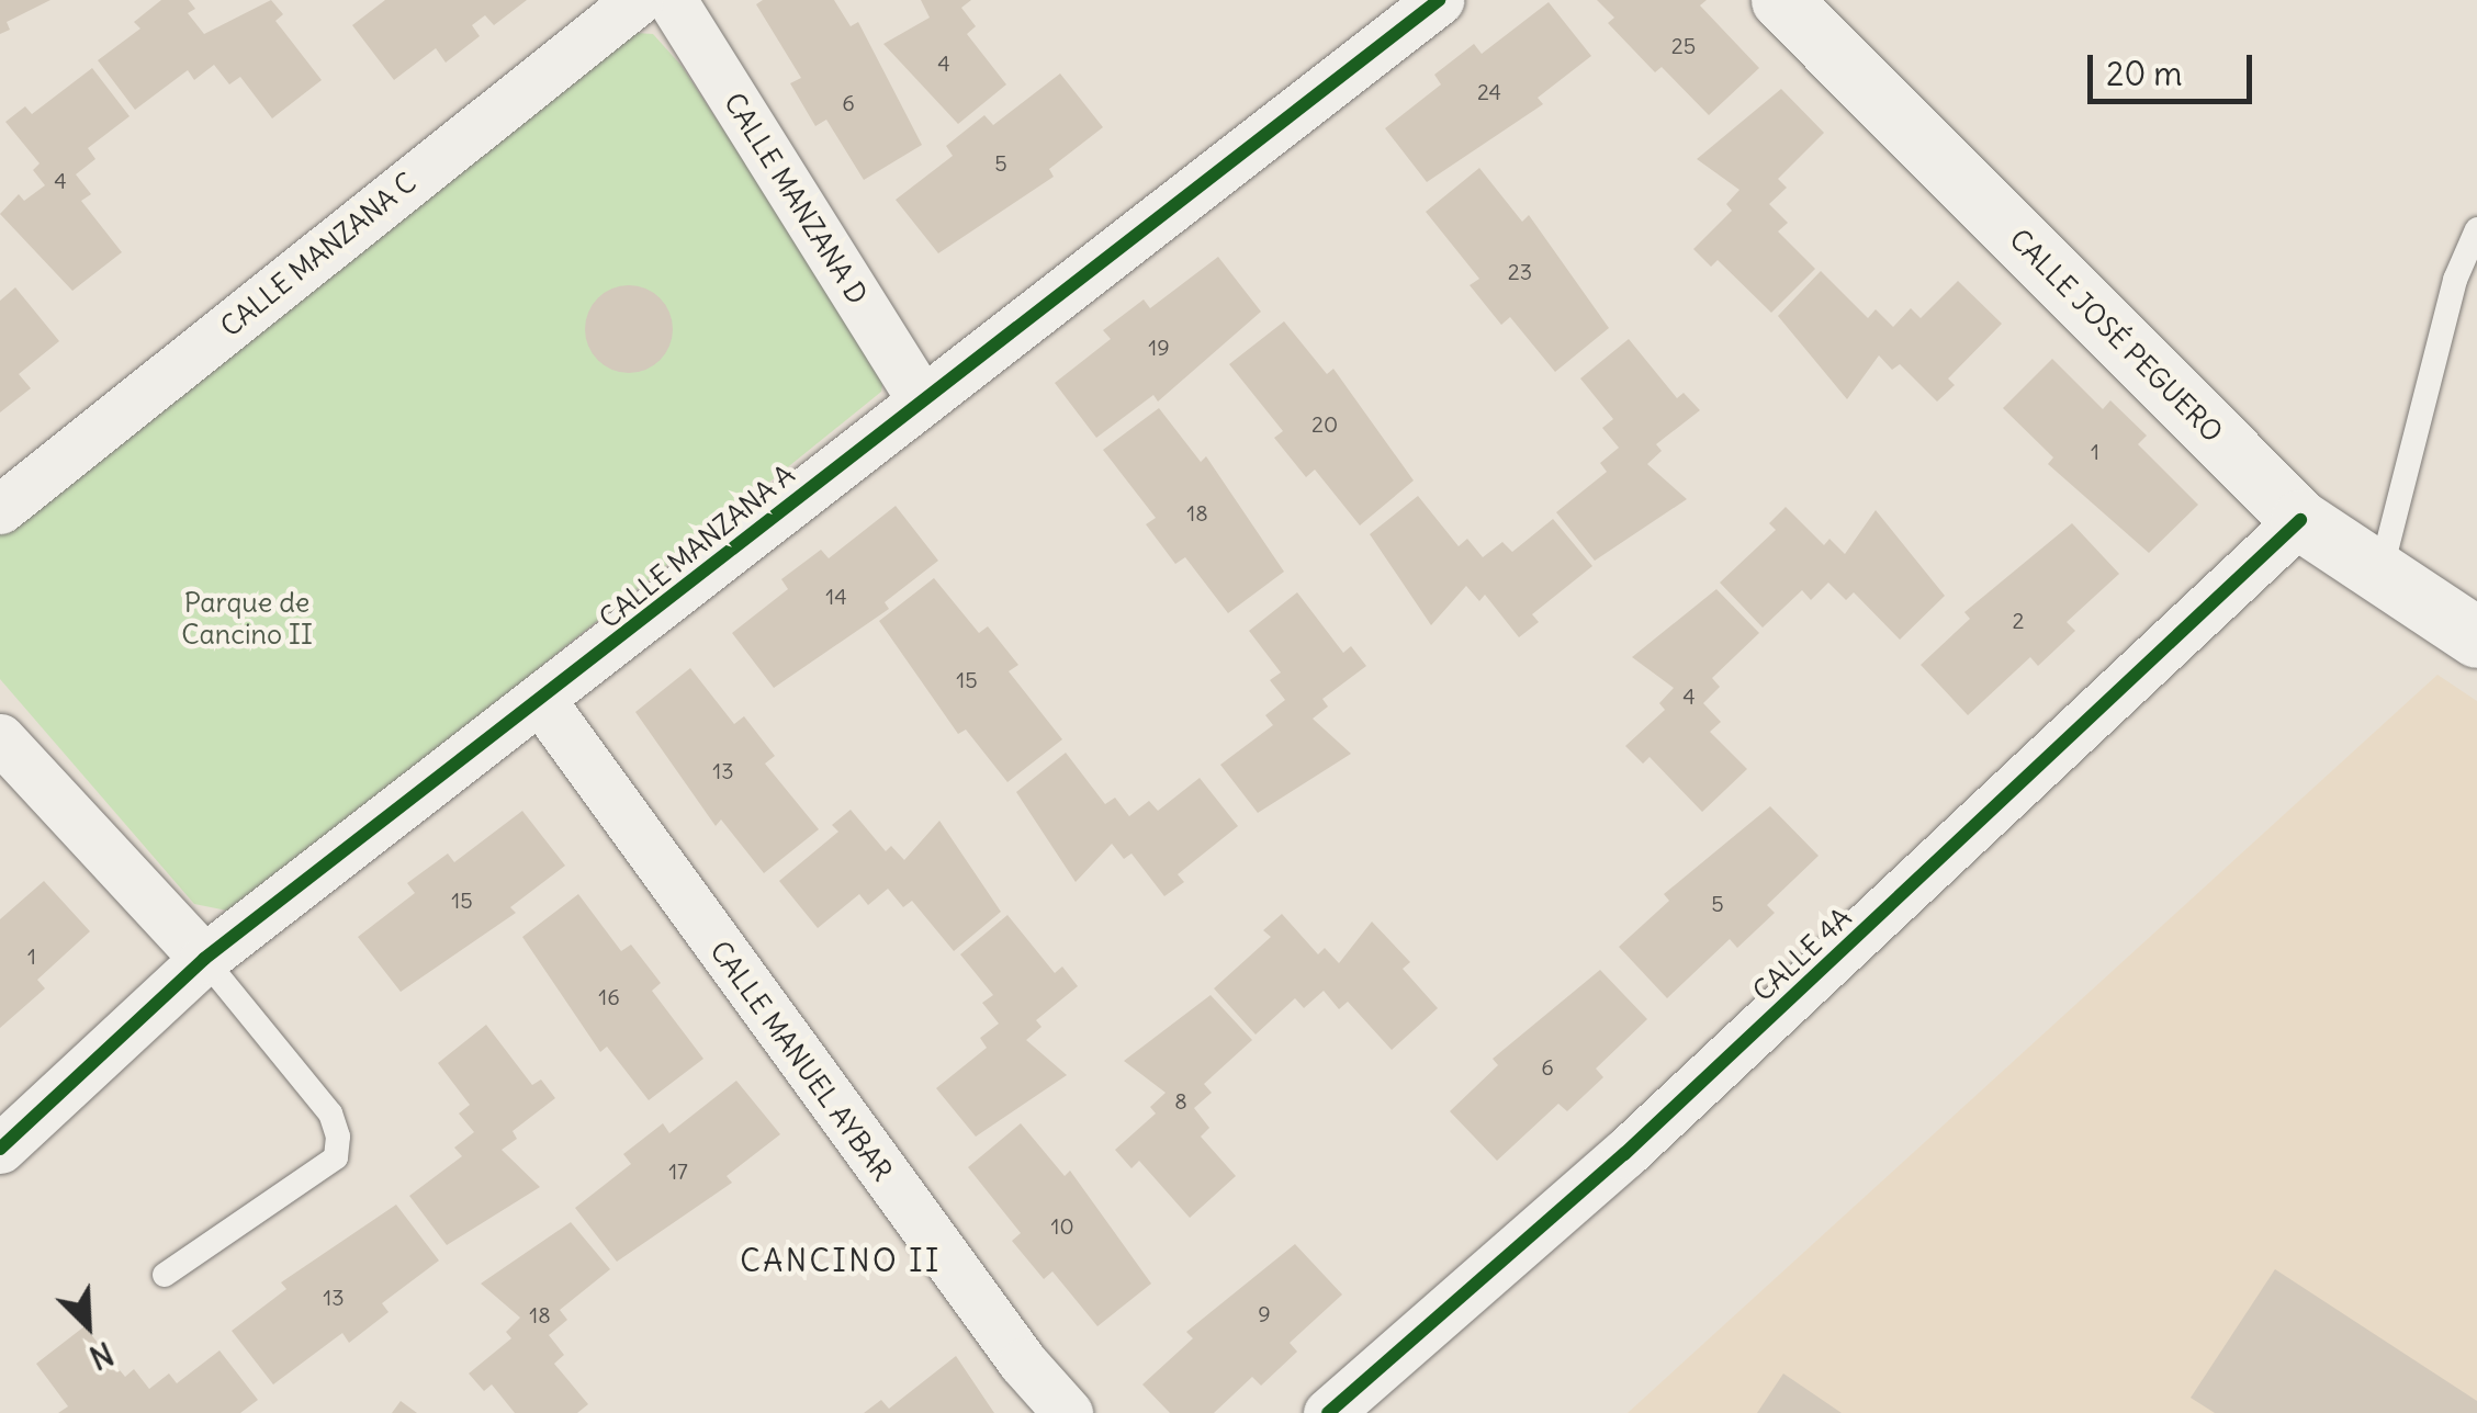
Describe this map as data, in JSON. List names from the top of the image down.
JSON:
{
  "streets": {
    "main road": ["CALLE JOSÉ PEGUERO"],
    "street": [
      "CALLE MANZANA D",
      "CALLE MANZANA C",
      "CALLE MANZANA A",
      "CALLE 4A",
      "CALLE MANUEL AYBAR"
    ]
  },
  "crossings": [
    ["CALLE MANZANA D", "CALLE MANZANA A"],
    ["CALLE JOSÉ PEGUERO", "CALLE 4A"],
    ["CALLE MANZANA A", "CALLE MANUEL AYBAR"]
  ],
  "districts": ["CANCINO II"],
  "parks": ["Parque de Cancino II"],
  "house_numbers": [
    "25",
    "4",
    "24",
    "6",
    "5",
    "4",
    "23",
    "19",
    "20",
    "1",
    "18",
    "14",
    "2",
    "15",
    "4",
    "13",
    "15",
    "5",
    "1",
    "16",
    "6",
    "8",
    "17",
    "10",
    "13",
    "9",
    "18"
  ],
  "scale_bar": "20 m",
  "north": "bottom right"
}
